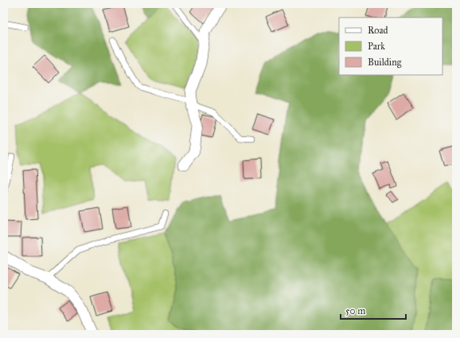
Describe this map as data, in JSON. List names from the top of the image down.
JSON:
{
  "legend": ["Road", "Park", "Building"],
  "scale_bar": "50 m"
}
